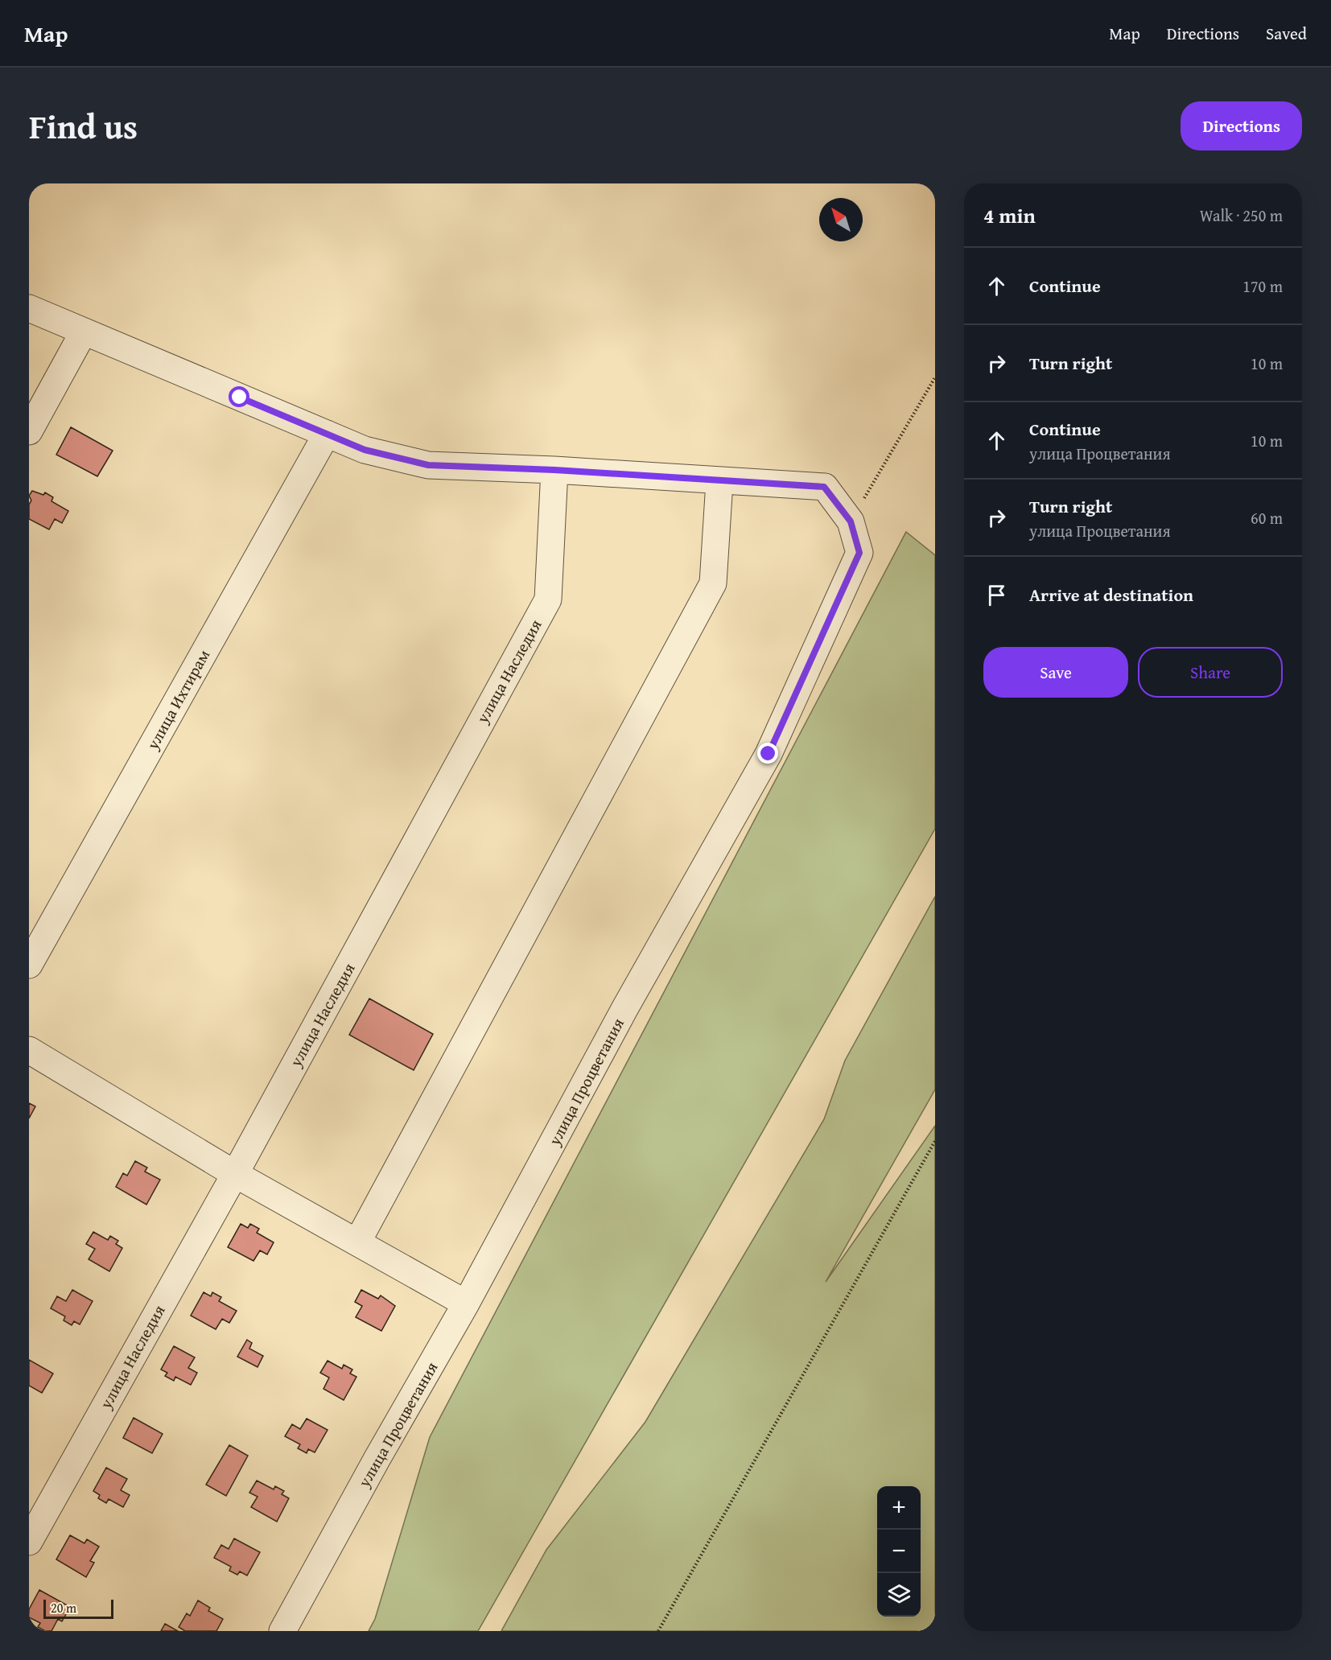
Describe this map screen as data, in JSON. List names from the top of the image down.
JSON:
{
  "streets": {
    "street": ["улица Наследия", "улица Ихтирам", "улица Процветания"]
  },
  "scale_bar": "20 m",
  "north": "top left",
  "page": {
    "header": "Map",
    "nav": ["Map", "Directions", "Saved"],
    "title": "Find us",
    "buttons": [
      "Directions",
      ["Save", "Share"]
    ],
    "heading": ["4 min", "Walk · 250 m"],
    "list": [
      ["Continue", "170 m"],
      ["Turn right", "10 m"],
      ["Continue", "улица Процветания", "10 m"],
      ["Turn right", "улица Процветания", "60 m"],
      "Arrive at destination"
    ],
    "map_buttons": ["+", "−"],
    "scale": "20 m"
  }
}
